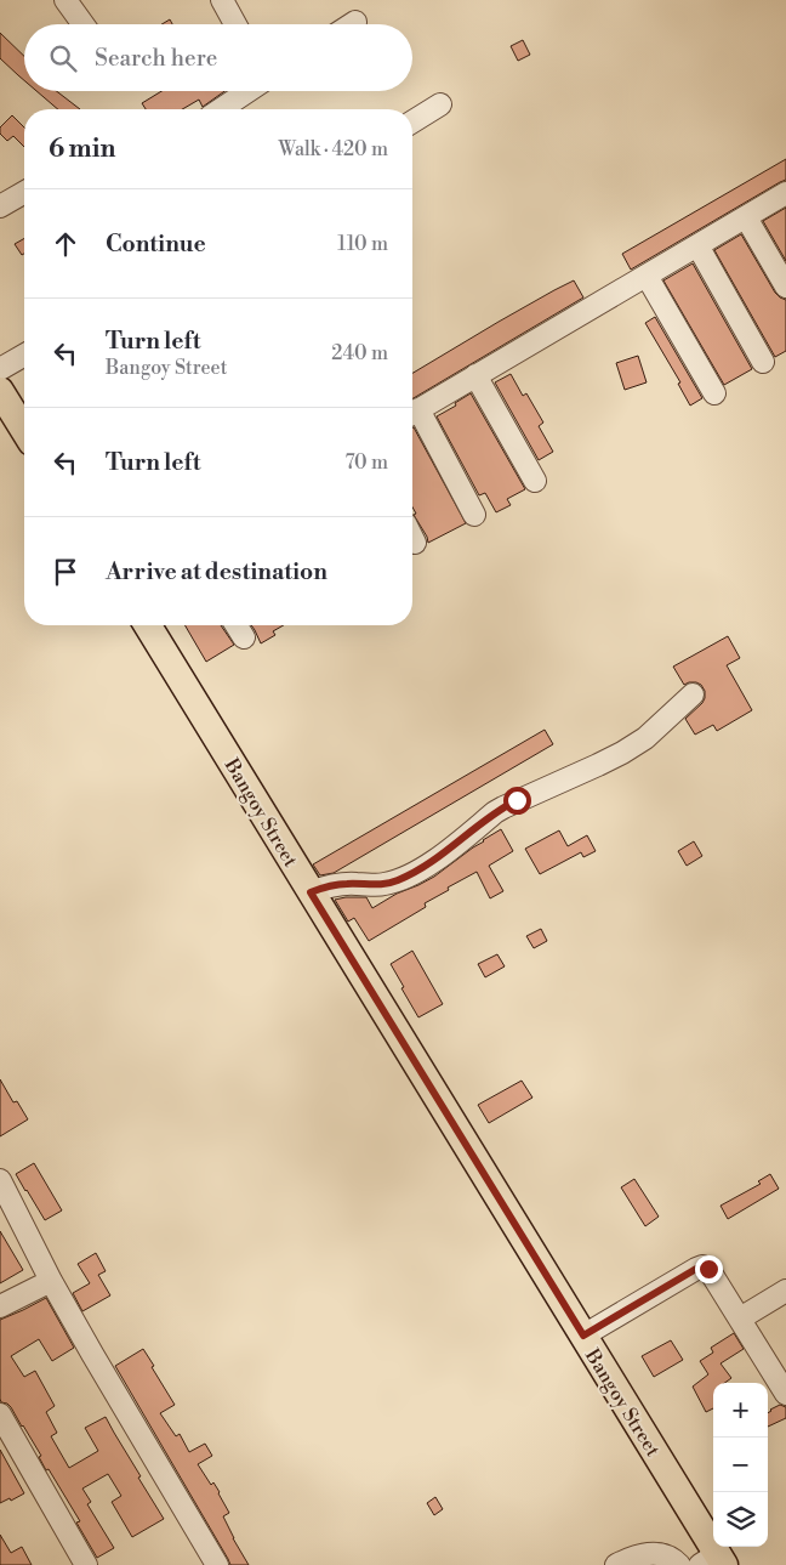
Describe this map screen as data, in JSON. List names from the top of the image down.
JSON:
{
  "streets": {
    "main road": ["Bangoy Street"]
  },
  "page": {
    "search": "Search here",
    "heading": ["6 min", "Walk · 420 m"],
    "list": [
      ["Continue", "110 m"],
      ["Turn left", "Bangoy Street", "240 m"],
      ["Turn left", "70 m"],
      "Arrive at destination"
    ],
    "map_buttons": ["+", "−"]
  }
}
